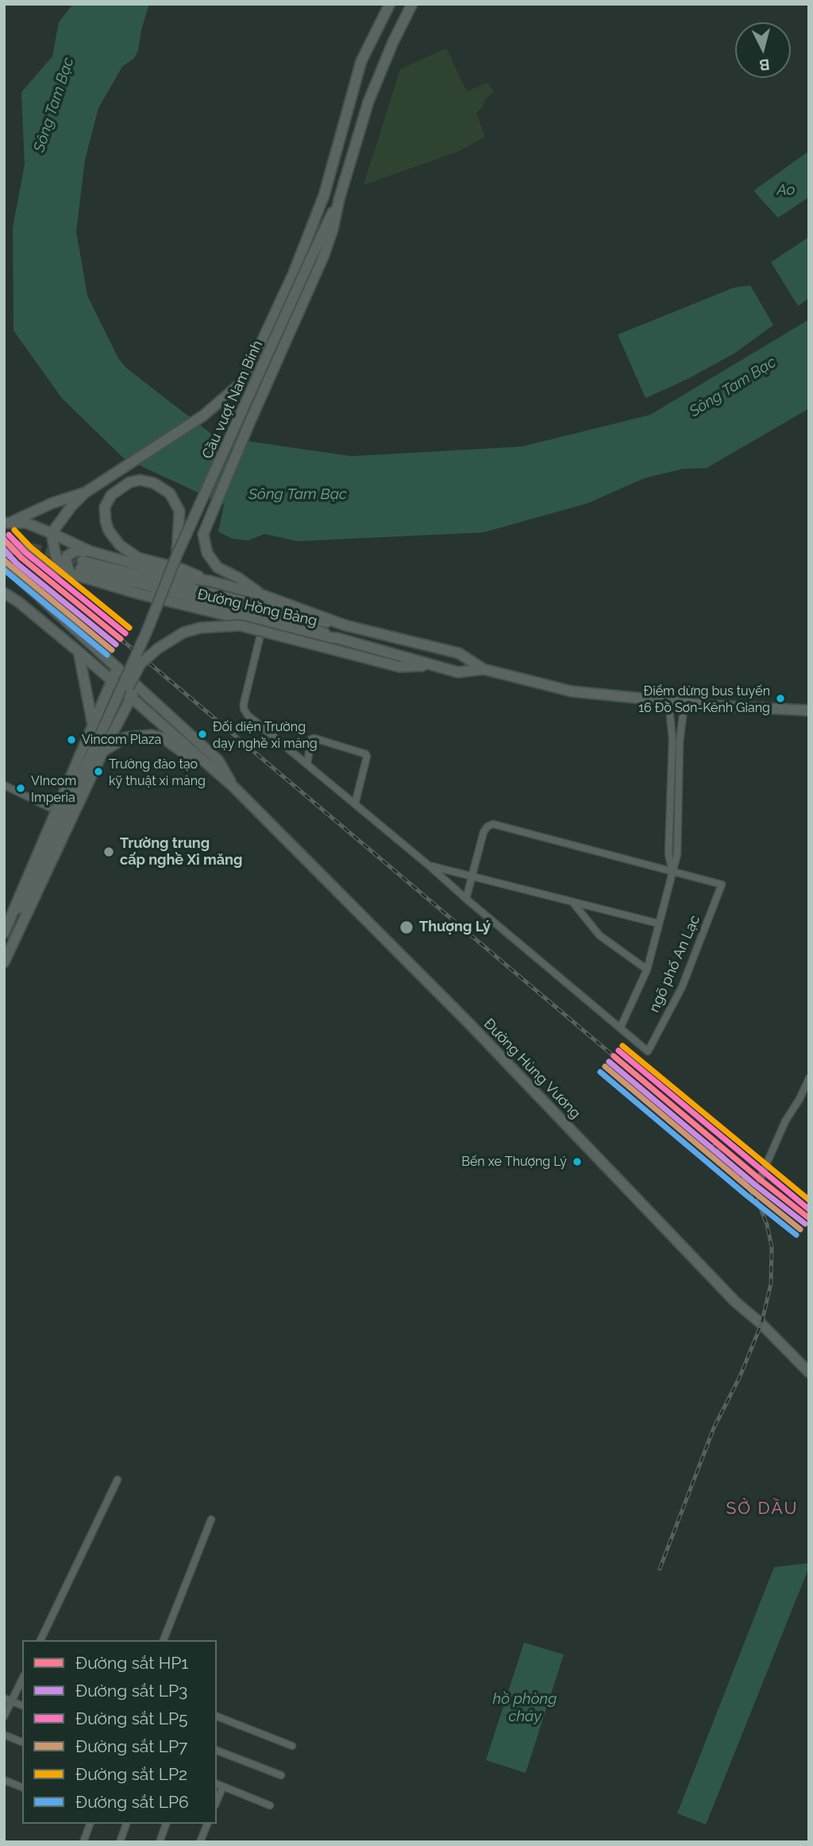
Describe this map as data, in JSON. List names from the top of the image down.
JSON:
{
  "streets": {
    "main road": ["Cầu vượt Nam Bính", "Đường Hồng Bàng", "Đường Hùng Vương"],
    "street": ["ngõ phố An Lạc"]
  },
  "crossings": [
    ["Cầu vượt Nam Bính", "Đường Hồng Bàng"]
  ],
  "districts": ["SỞ DẦU"],
  "water": ["Sông Tam Bạc", "Ao", "hồ phòng cháy"],
  "places": [
    "Điểm dừng bus tuyến 16 Đồ Sơn-Kênh Giang",
    "Đối diện Trường dạy nghề xi măng",
    "Vincom Plaza",
    "Trường đào tạo kỹ thuật xi măng",
    "VIncom Imperia",
    "Trường trung cấp nghề Xi măng",
    "Thượng Lý",
    "Bến xe Thượng Lý"
  ],
  "lines": [
    "rail line LP2",
    "rail line LP5",
    "rail line HP1",
    "rail line LP3",
    "rail line LP7",
    "rail line LP6"
  ],
  "legend": [
    "Đường sắt HP1",
    "Đường sắt LP3",
    "Đường sắt LP5",
    "Đường sắt LP7",
    "Đường sắt LP2",
    "Đường sắt LP6"
  ],
  "north": "bottom"
}
